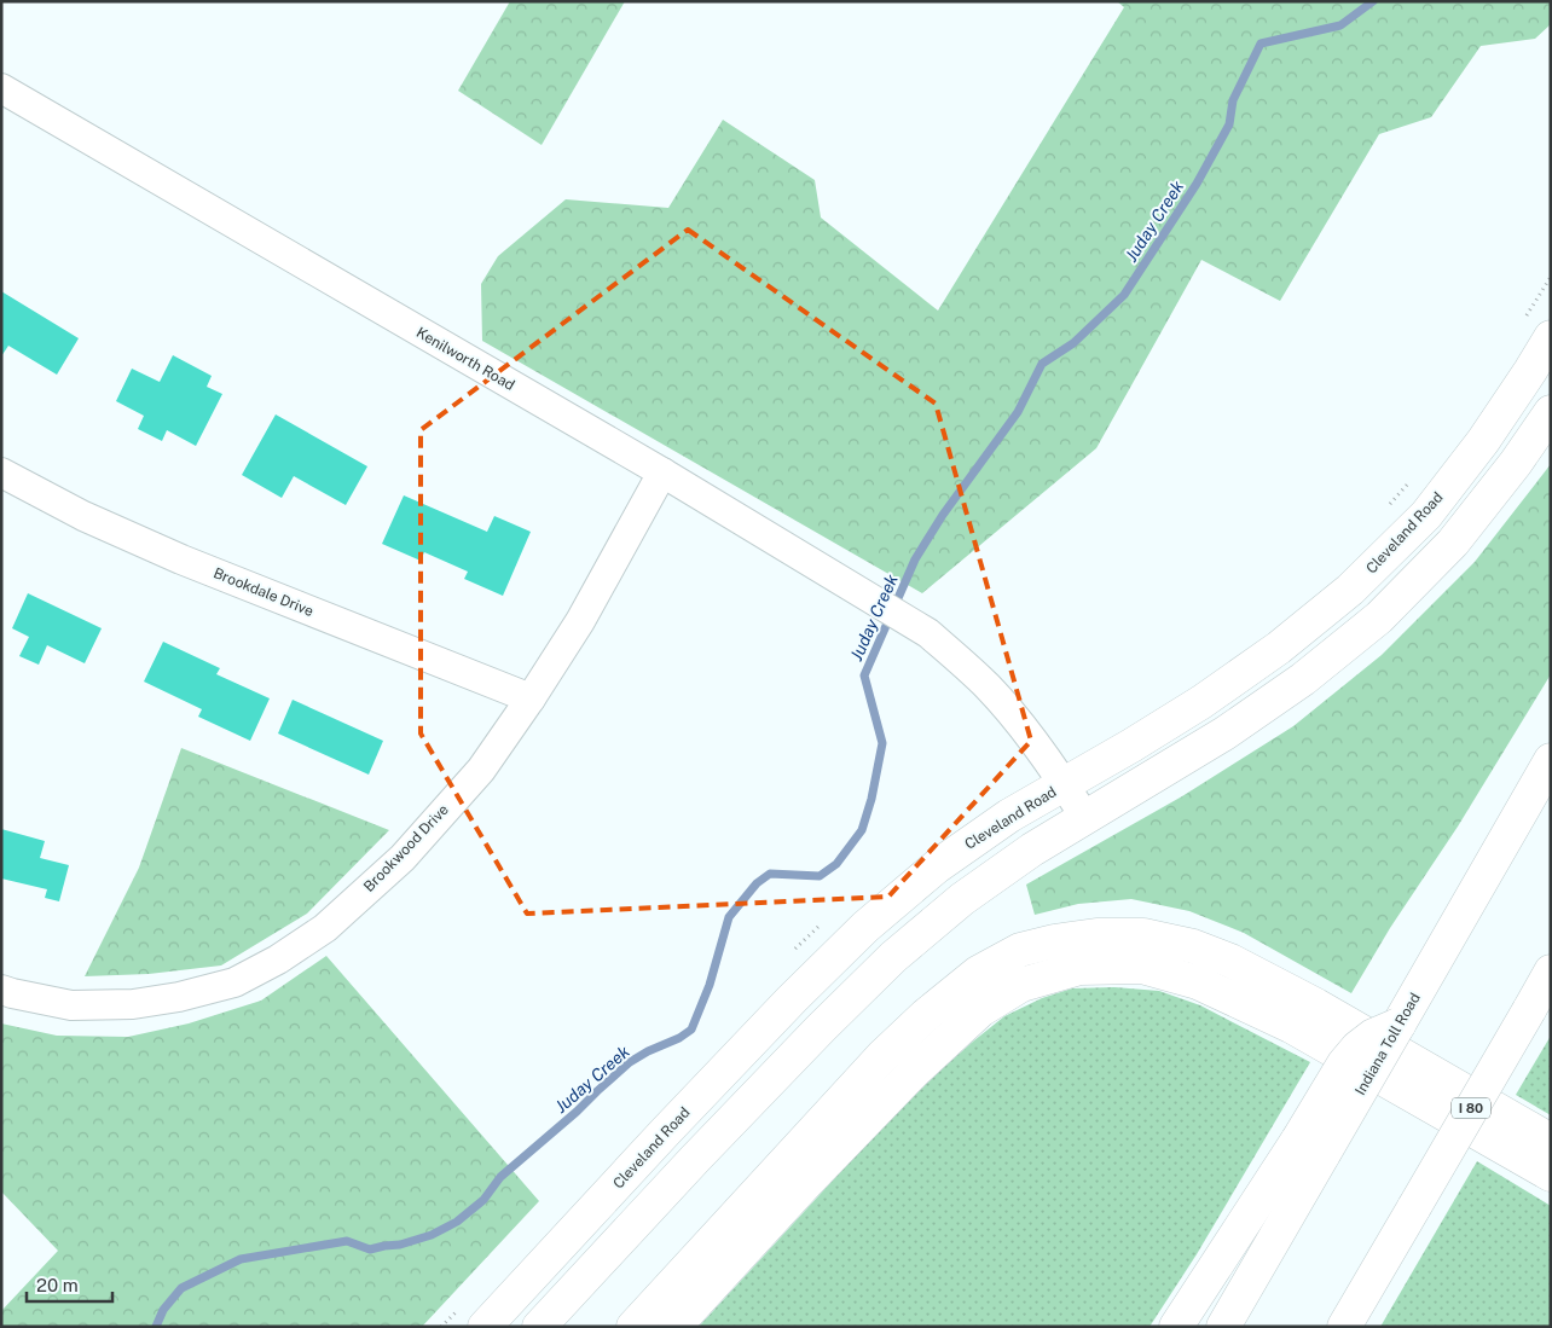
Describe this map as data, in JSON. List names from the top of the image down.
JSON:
{
  "streets": {
    "main road": ["Cleveland Road", "Indiana Toll Road", "I 80"],
    "street": ["Kenilworth Road", "Brookdale Drive", "Brookwood Drive"]
  },
  "crossings": [
    ["Kenilworth Road", "Cleveland Road"],
    ["Kenilworth Road", "Brookwood Drive"],
    ["Brookdale Drive", "Brookwood Drive"]
  ],
  "water": ["Juday Creek"],
  "scale_bar": "20 m"
}
